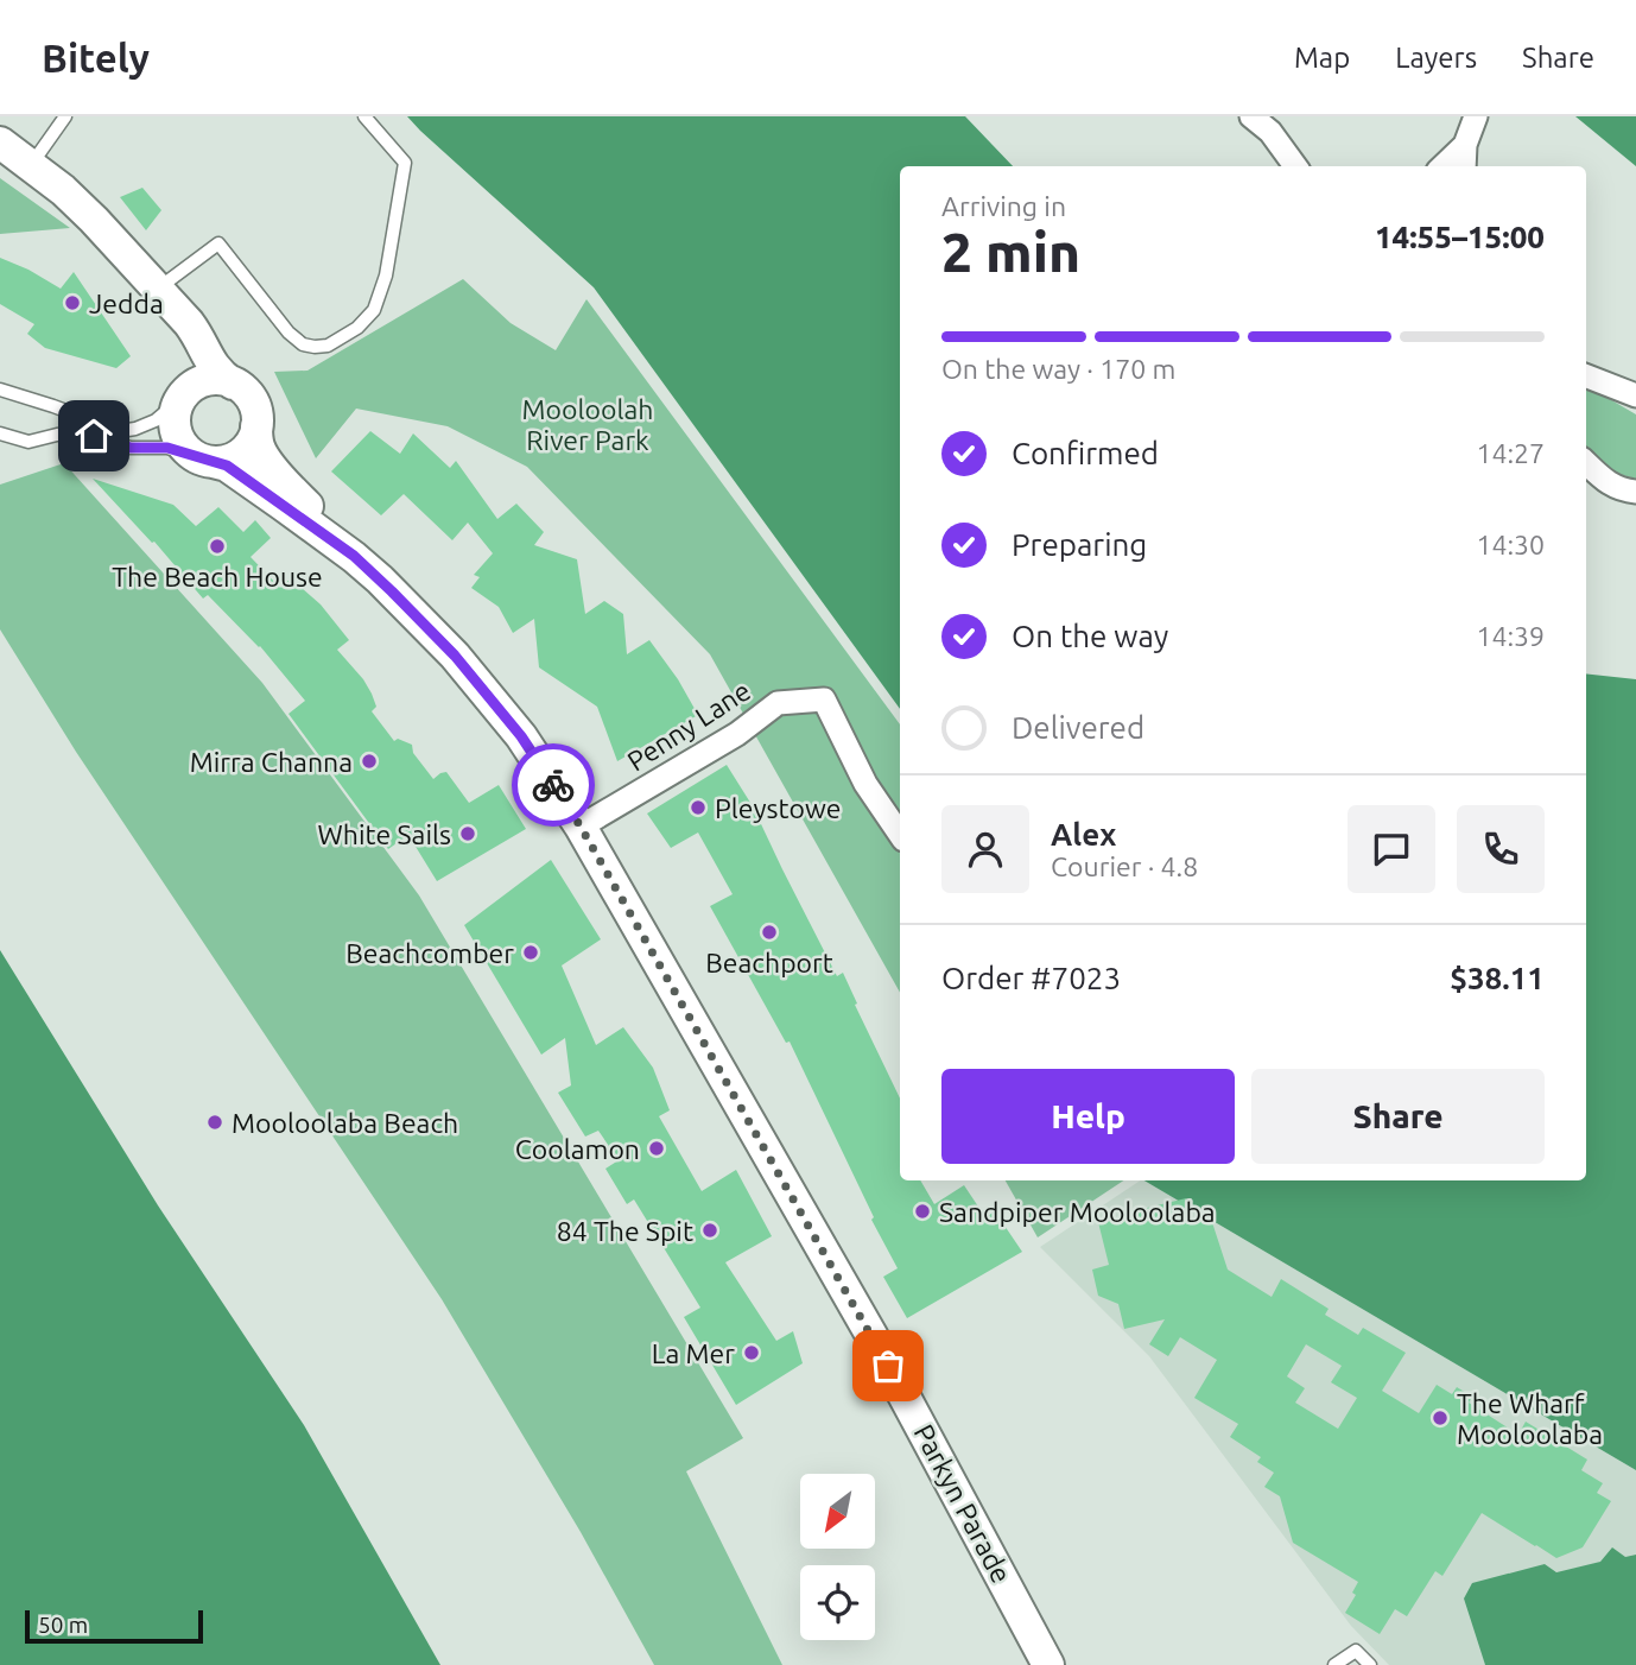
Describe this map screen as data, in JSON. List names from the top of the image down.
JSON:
{
  "streets": {
    "street": ["Penny Lane", "Parkyn Parade"]
  },
  "crossings": [
    ["Penny Lane", "Parkyn Parade"]
  ],
  "parks": ["Mooloolah River Park"],
  "places": [
    "Jedda",
    "The Beach House",
    "Mirra Channa",
    "Pleystowe",
    "White Sails",
    "Beachport",
    "Beachcomber",
    "Mooloolaba Beach",
    "Coolamon",
    "Sandpiper Mooloolaba",
    "84 The Spit",
    "La Mer",
    "The Wharf Mooloolaba"
  ],
  "scale_bar": "50 m",
  "north": "bottom left",
  "page": {
    "header": "Bitely",
    "nav": ["Map", "Layers", "Share"],
    "heading": ["2 min", "Arriving in", "14:55–15:00"],
    "panel": [
      "Alex",
      "Courier · 4.8",
      "Order #7023",
      "$38.11"
    ],
    "bar": "On the way · 170 m",
    "list": [
      ["Confirmed", "14:27"],
      ["Preparing", "14:30"],
      ["On the way", "14:39"],
      "Delivered"
    ],
    "buttons": ["Help", "Share"],
    "scale": "50 m"
  }
}
